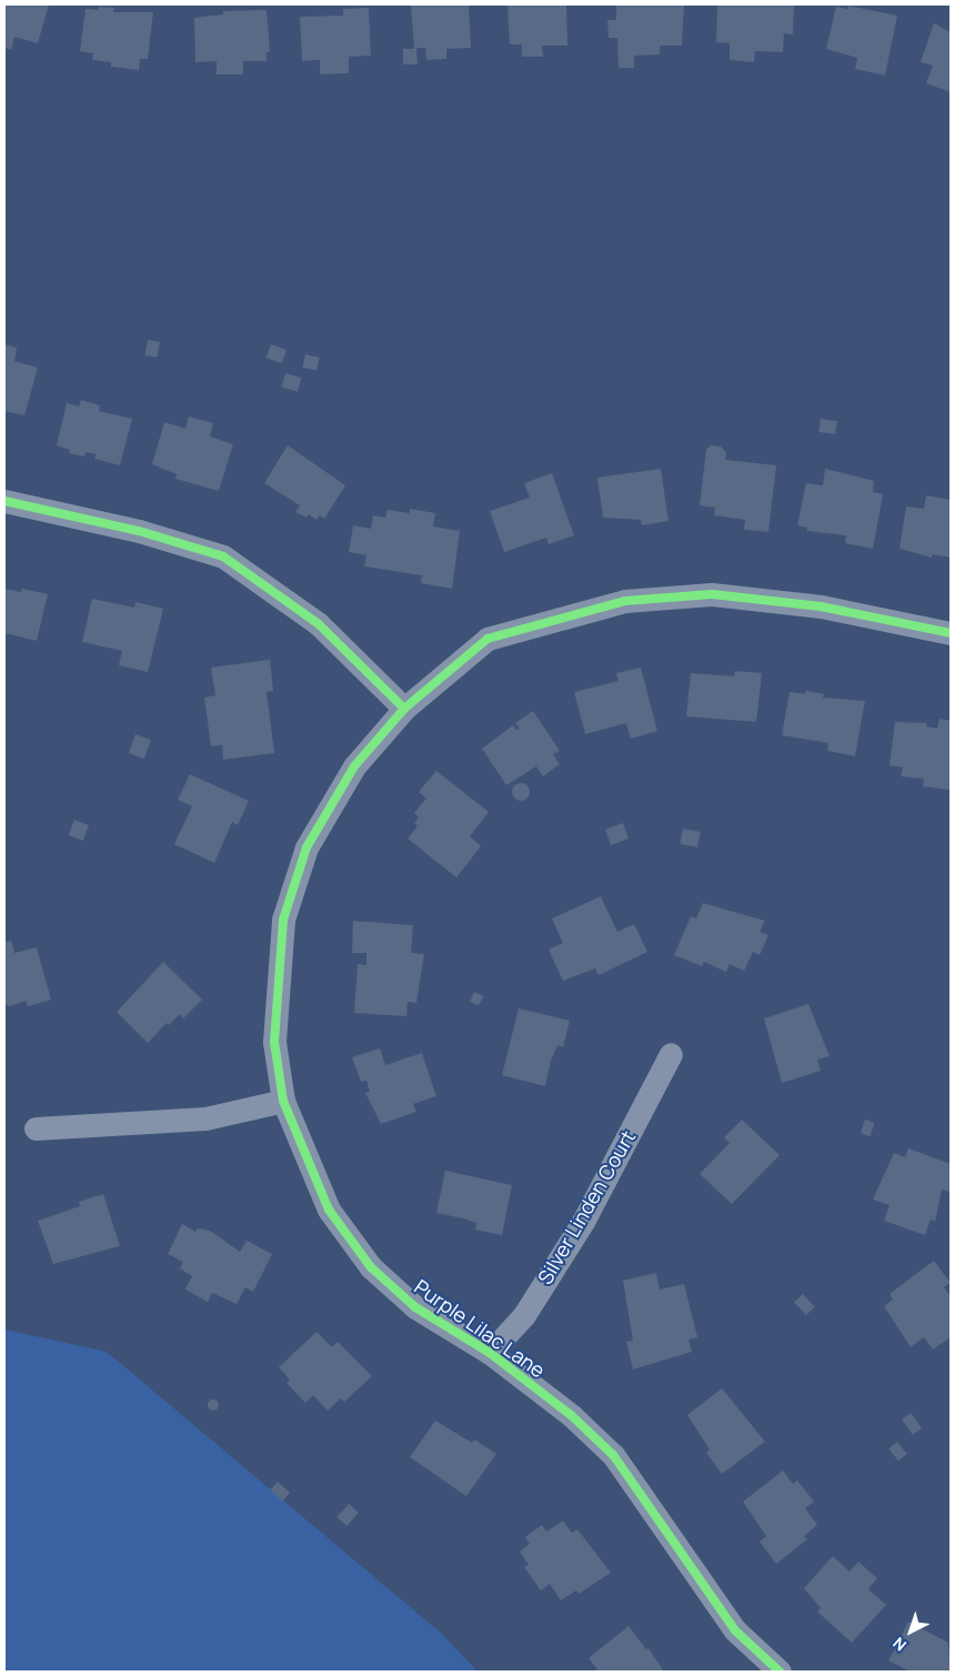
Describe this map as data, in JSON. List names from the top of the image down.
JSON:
{
  "streets": {
    "street": ["Silver Linden Court", "Purple Lilac Lane"]
  },
  "crossings": [
    ["Silver Linden Court", "Purple Lilac Lane"]
  ],
  "north": "bottom left"
}
